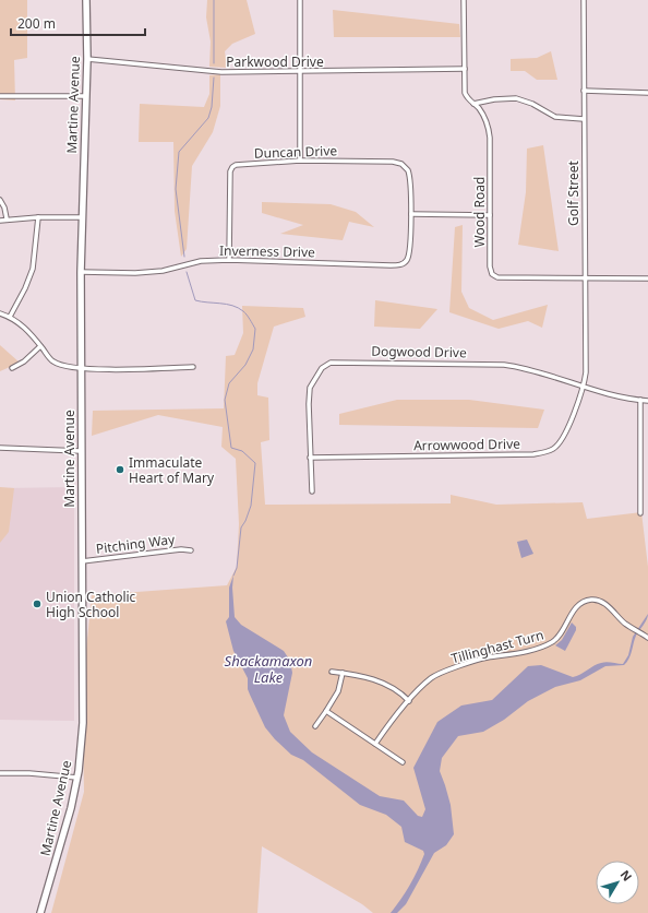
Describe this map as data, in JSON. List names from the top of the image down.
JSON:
{
  "streets": {
    "main road": ["Martine Avenue"],
    "street": [
      "Parkwood Drive",
      "Duncan Drive",
      "Golf Street",
      "Wood Road",
      "Inverness Drive",
      "Dogwood Drive",
      "Arrowwood Drive",
      "Pitching Way",
      "Tillinghast Turn"
    ]
  },
  "crossings": [
    ["Parkwood Drive", "Martine Avenue"],
    ["Parkwood Drive", "Wood Road"],
    ["Martine Avenue", "Inverness Drive"],
    ["Martine Avenue", "Pitching Way"],
    ["Duncan Drive", "Inverness Drive"],
    ["Golf Street", "Wood Road"],
    ["Golf Street", "Dogwood Drive"],
    ["Golf Street", "Arrowwood Drive"],
    ["Dogwood Drive", "Arrowwood Drive"]
  ],
  "water": ["Shackamaxon Lake"],
  "places": ["Immaculate Heart of Mary", "Union Catholic High School"],
  "scale_bar": "200 m",
  "north": "top right"
}
